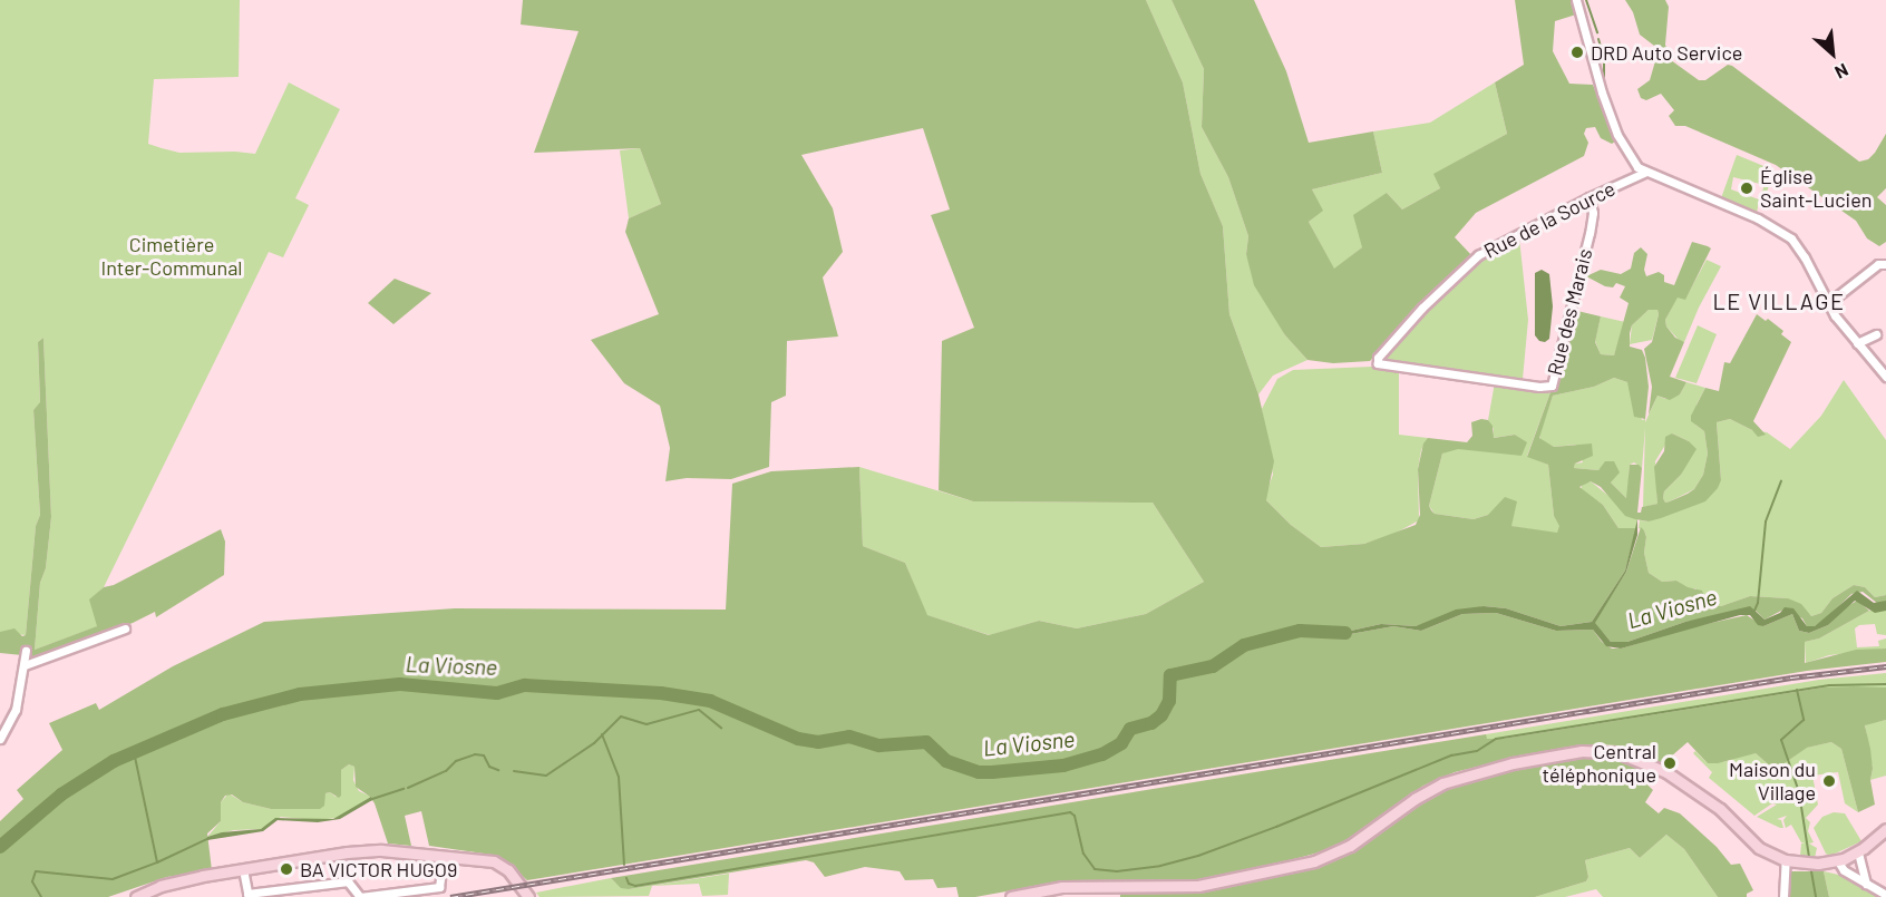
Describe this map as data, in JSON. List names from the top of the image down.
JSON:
{
  "streets": {
    "street": ["Rue de la Source", "Rue des Marais"]
  },
  "crossings": [
    ["Rue de la Source", "Rue des Marais"]
  ],
  "districts": ["LE VILLAGE"],
  "water": ["La Viosne"],
  "parks": ["Cimetière Inter-Communal"],
  "places": [
    "DRD Auto Service",
    "Église Saint-Lucien",
    "Central téléphonique",
    "Maison du Village",
    "BA VICTOR HUGO9"
  ],
  "north": "bottom right"
}
